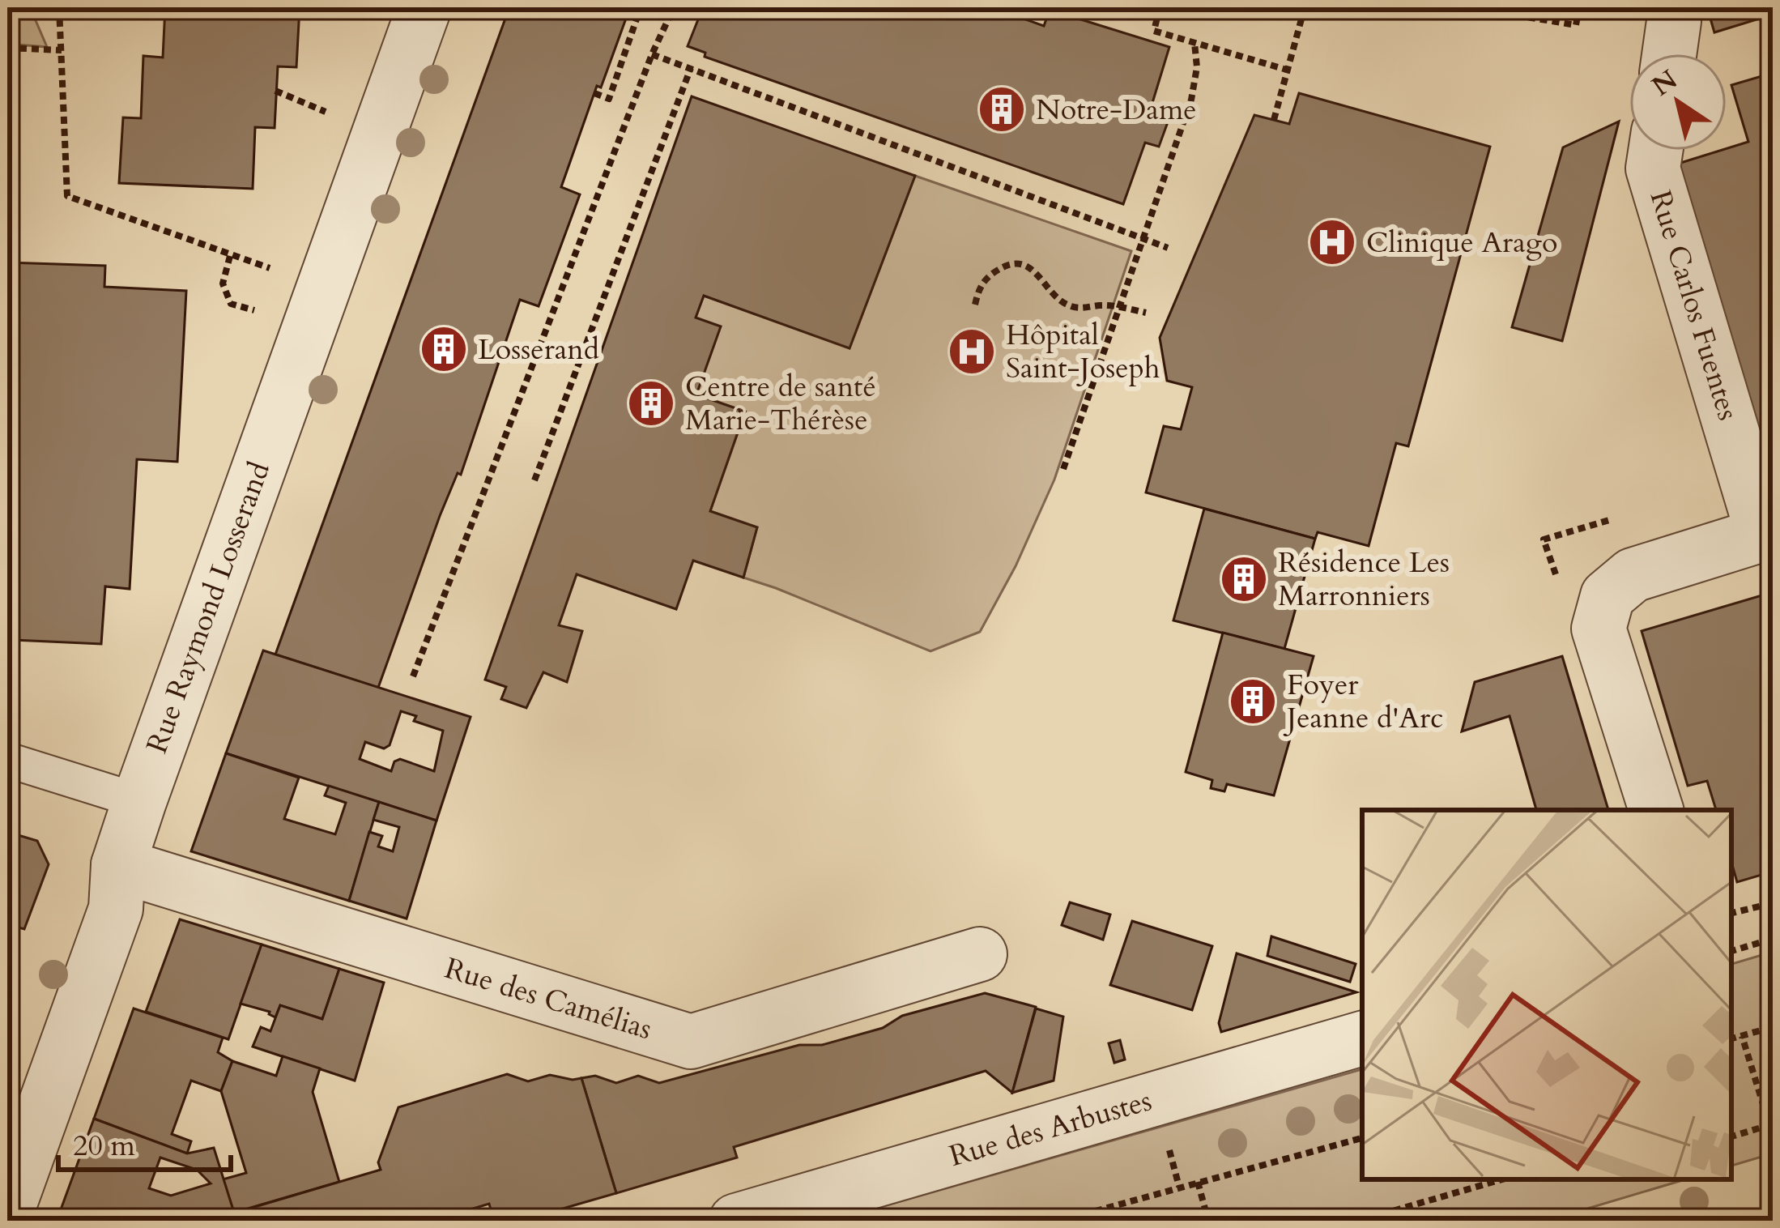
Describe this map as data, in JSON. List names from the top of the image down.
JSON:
{
  "streets": {
    "street": [
      "Rue Carlos Fuentes",
      "Rue Raymond Losserand",
      "Rue des Camélias",
      "Rue des Arbustes"
    ]
  },
  "crossings": [
    ["Rue Raymond Losserand", "Rue des Camélias"]
  ],
  "places": {
    "building": [
      "Notre-Dame",
      "Losserand",
      "Centre de santé Marie-Thérèse",
      "Résidence Les Marronniers",
      "Foyer Jeanne d'Arc"
    ],
    "hospital": ["Clinique Arago", "Hôpital Saint-Joseph"]
  },
  "scale_bar": "20 m",
  "north": "top left"
}
